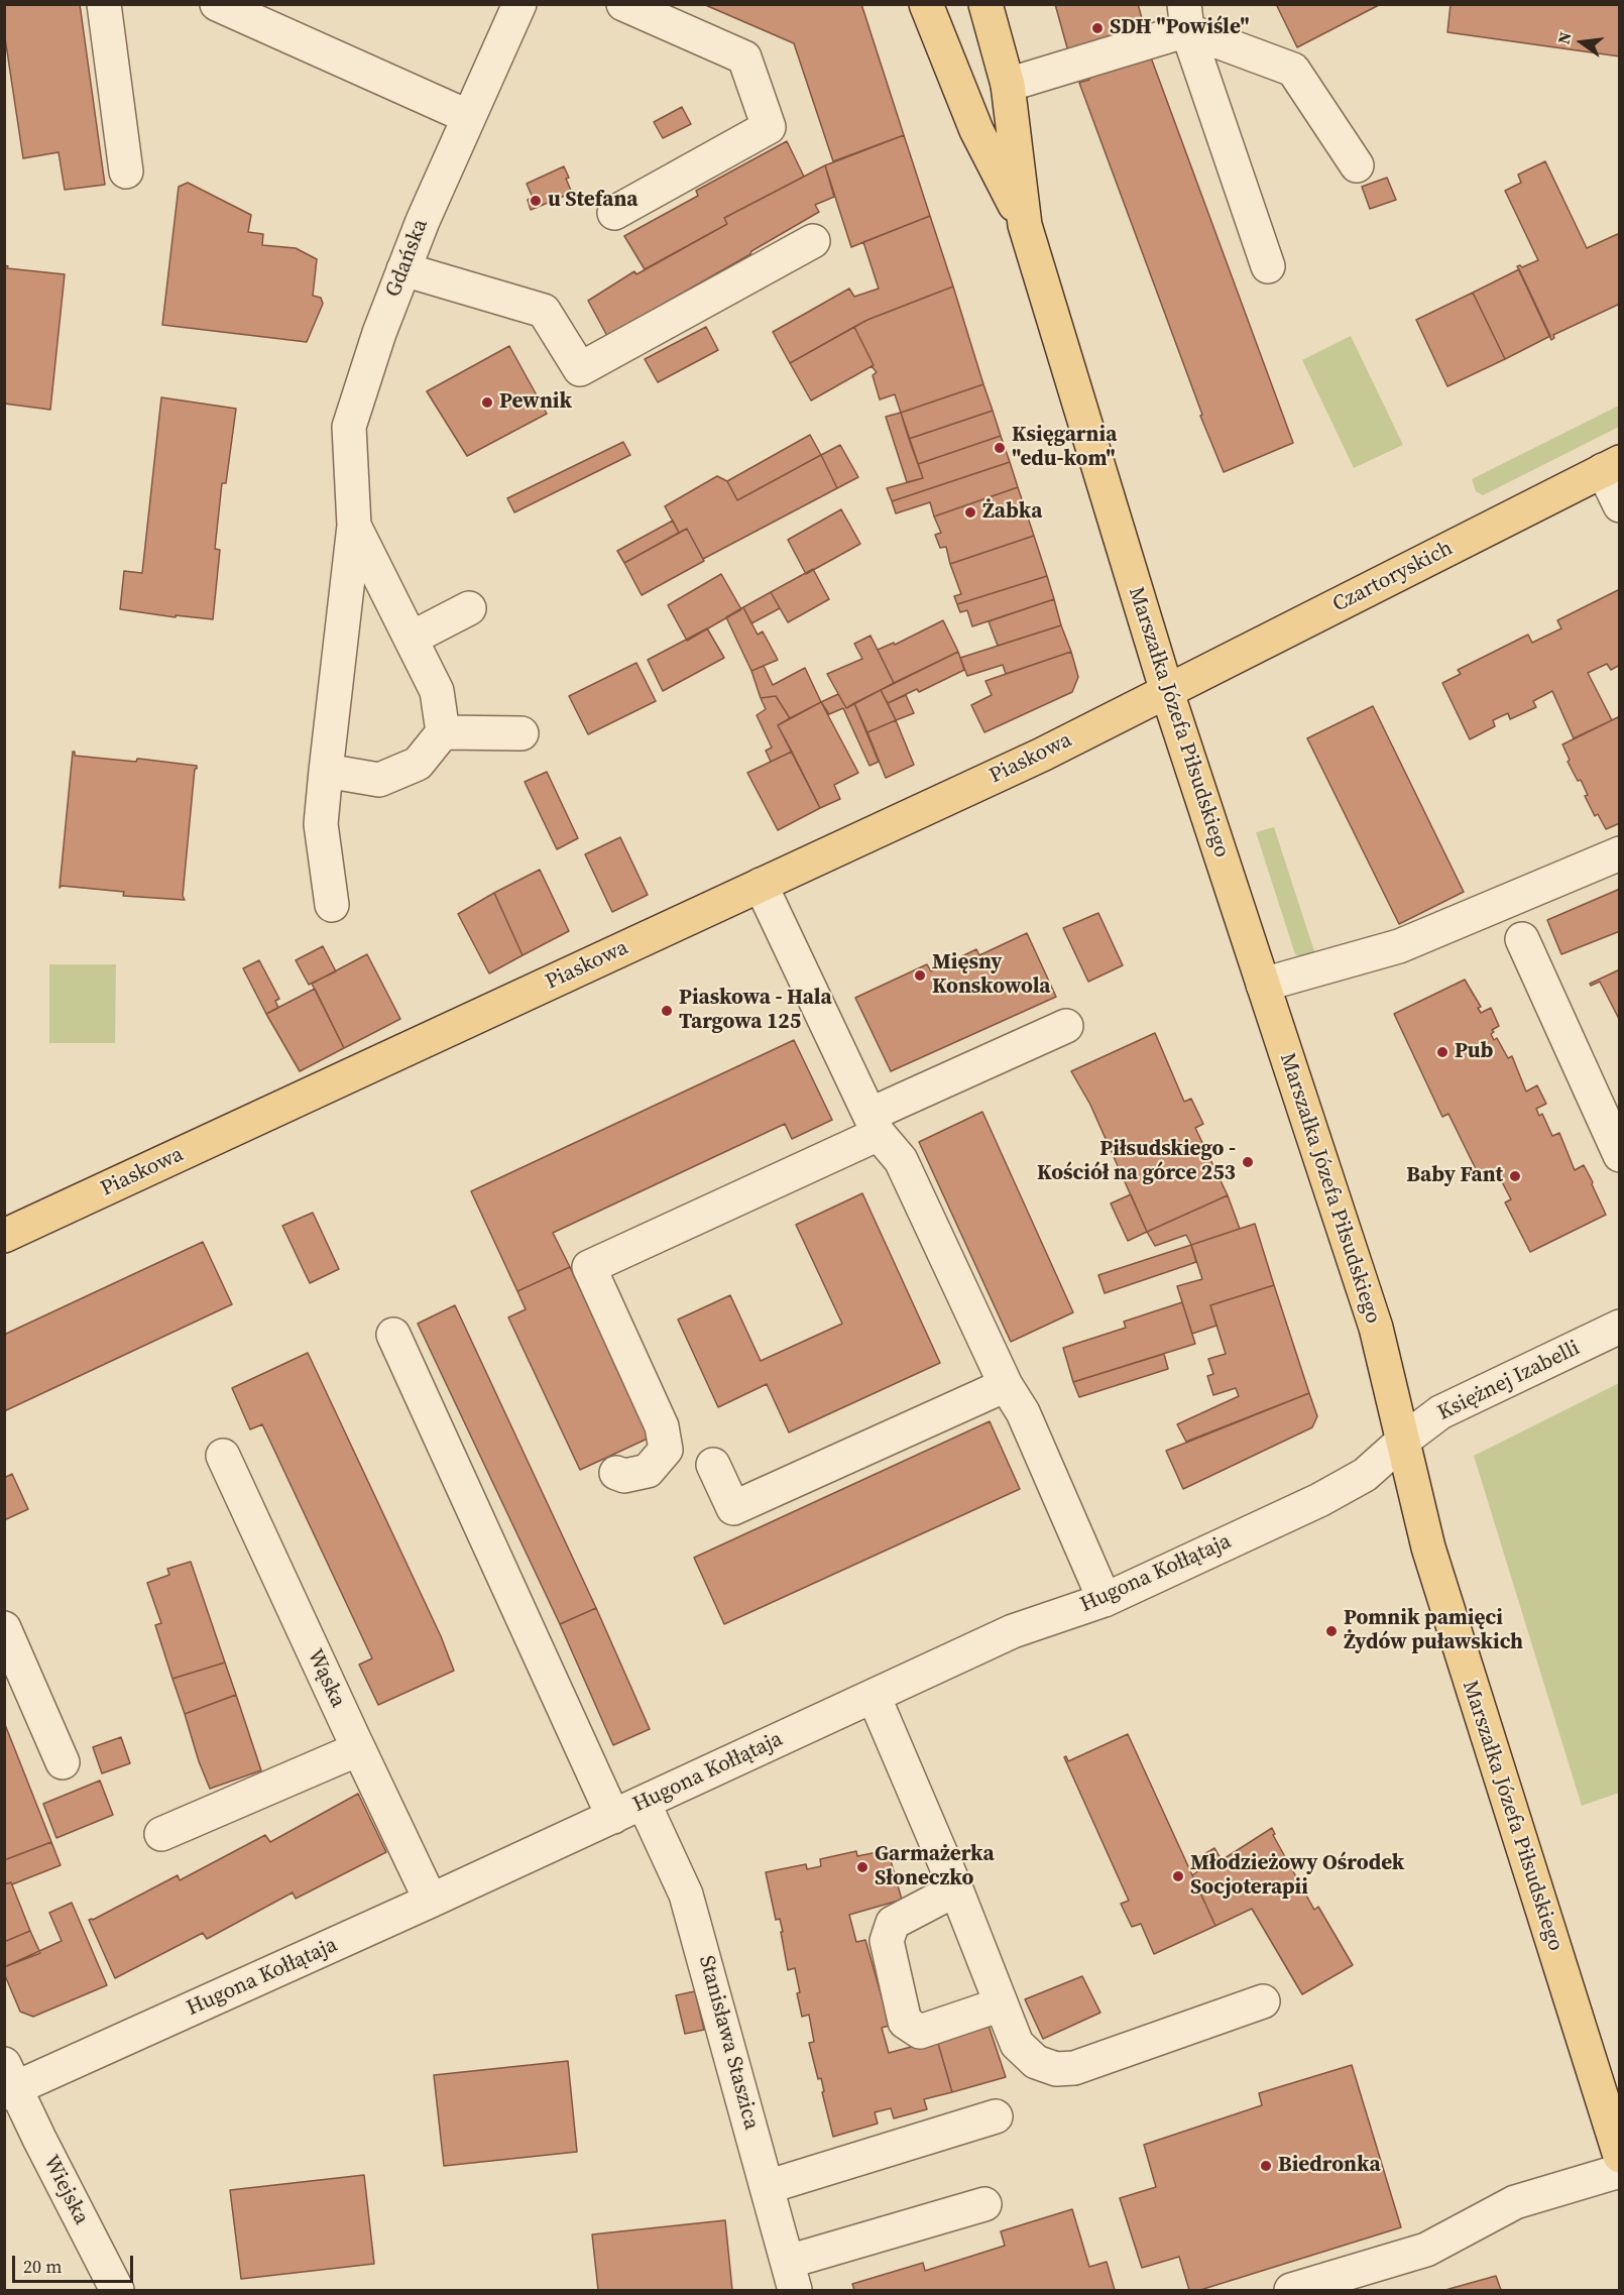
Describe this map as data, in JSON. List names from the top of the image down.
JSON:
{
  "streets": {
    "main road": ["Czartoryskich", "Marszałka Józefa Piłsudskiego", "Piaskowa"],
    "street": [
      "Gdańska",
      "Księżnej Izabelli",
      "Hugona Kołłątaja",
      "Wąska",
      "Stanisława Staszica",
      "Wiejska"
    ]
  },
  "crossings": [
    ["Czartoryskich", "Marszałka Józefa Piłsudskiego"],
    ["Czartoryskich", "Piaskowa"],
    ["Marszałka Józefa Piłsudskiego", "Piaskowa"],
    ["Marszałka Józefa Piłsudskiego", "Księżnej Izabelli"],
    ["Marszałka Józefa Piłsudskiego", "Hugona Kołłątaja"],
    ["Księżnej Izabelli", "Hugona Kołłątaja"],
    ["Hugona Kołłątaja", "Wąska"],
    ["Hugona Kołłątaja", "Stanisława Staszica"],
    ["Hugona Kołłątaja", "Wiejska"]
  ],
  "places": [
    "SDH \"Powiśle\"",
    "u Stefana",
    "Pewnik",
    "Księgarnia \"edu-kom\"",
    "Żabka",
    "Mięsny Konskowola",
    "Piaskowa - Hala Targowa 125",
    "Pub",
    "Piłsudskiego - Kościół na górce 253",
    "Baby Fant",
    "Pomnik pamięci Żydów puławskich",
    "Garmażerka Słoneczko",
    "Młodzieżowy Ośrodek Socjoterapii",
    "Biedronka"
  ],
  "scale_bar": "20 m",
  "north": "left"
}
